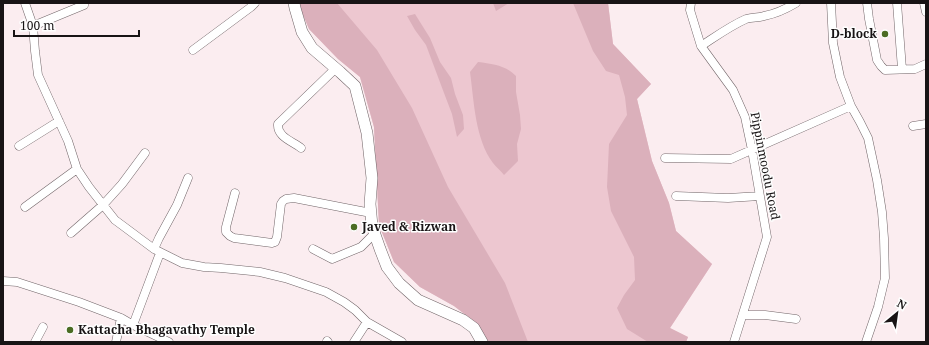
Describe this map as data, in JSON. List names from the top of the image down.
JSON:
{
  "streets": {
    "street": ["Pippinmoodu Road"]
  },
  "places": ["D-block", "Javed & Rizwan", "Kattacha Bhagavathy Temple"],
  "scale_bar": "100 m",
  "north": "top right"
}
